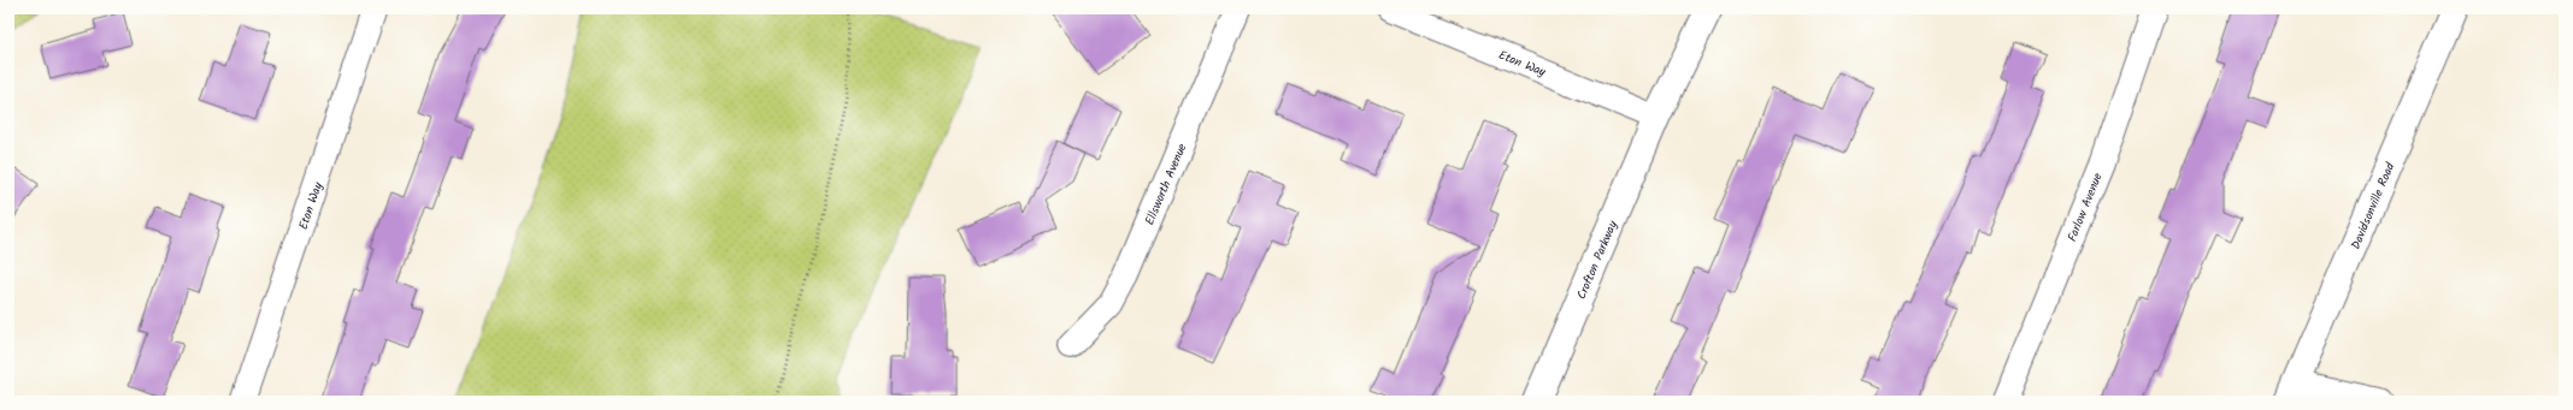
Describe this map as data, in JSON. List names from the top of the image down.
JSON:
{
  "streets": {
    "street": [
      "Eton Way",
      "Ellsworth Avenue",
      "Davidsonville Road",
      "Farlow Avenue",
      "Crofton Parkway"
    ]
  },
  "crossings": [
    ["Eton Way", "Crofton Parkway"]
  ]
}
